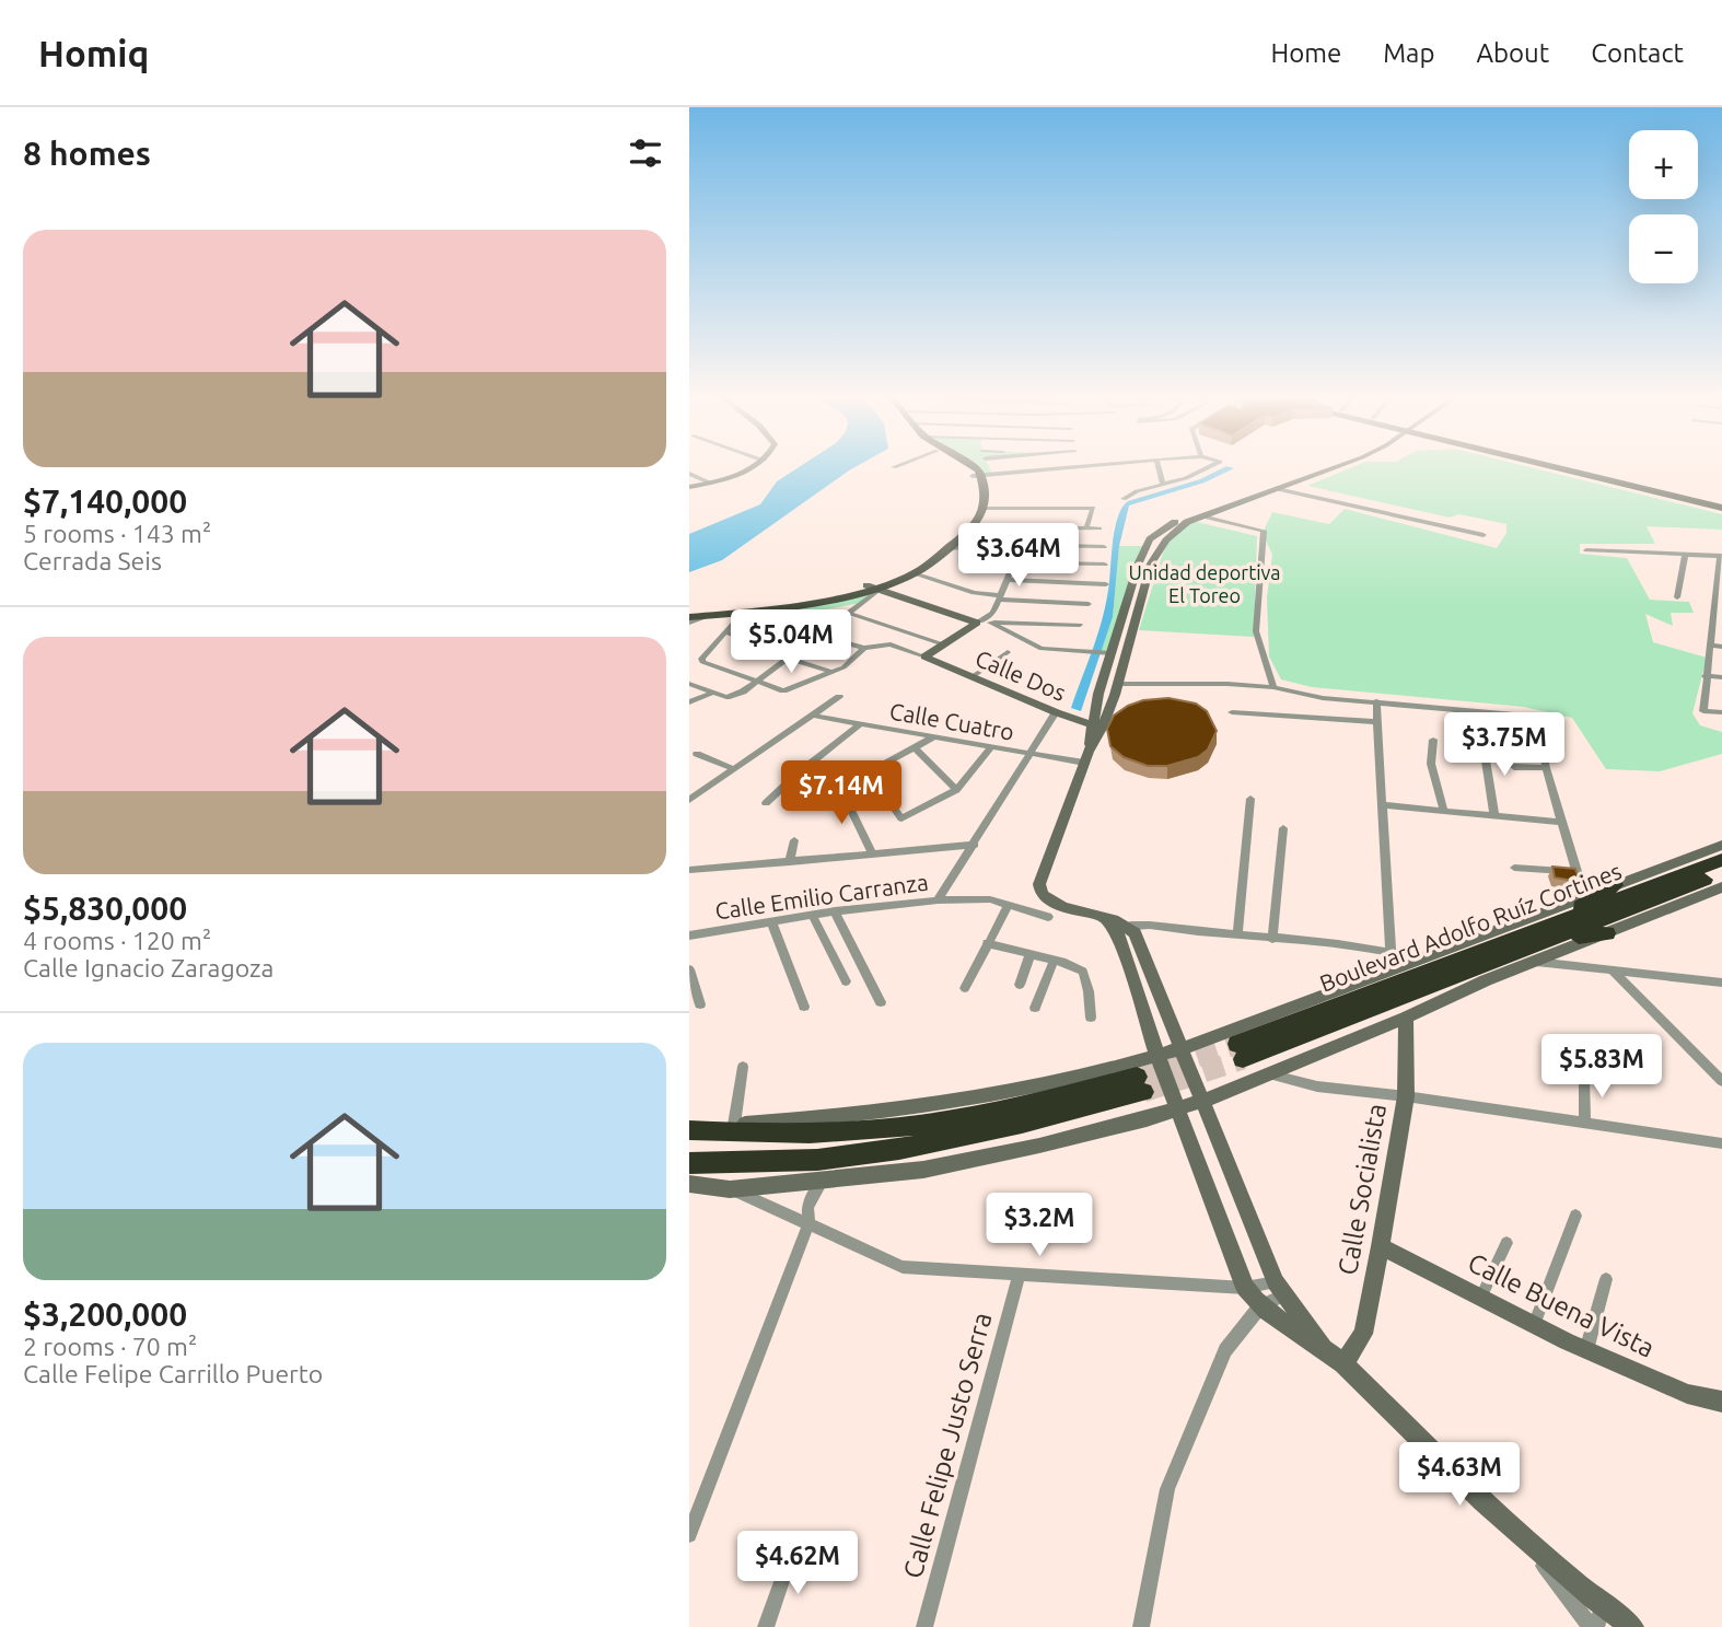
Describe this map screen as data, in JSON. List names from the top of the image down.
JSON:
{
  "streets": {
    "highway": ["Boulevard Adolfo Ruíz Cortines"],
    "main road": ["Calle Dos", "Calle Socialista", "Calle Buena Vista"],
    "street": ["Calle Cuatro", "Calle Emilio Carranza", "Calle Felipe Justo Serra"]
  },
  "crossings": [
    ["Calle Socialista", "Calle Buena Vista"]
  ],
  "parks": ["Unidad deportiva El Toreo"],
  "page": {
    "header": "Homiq",
    "nav": [
      "Home",
      "Map",
      "About",
      "Contact"
    ],
    "heading": "8 homes",
    "map_buttons": ["+", "−"],
    "list": [
      {
        "name": "$7,140,000",
        "note": "5 rooms · 143 m² · Cerrada Seis"
      },
      {
        "name": "$5,830,000",
        "note": "4 rooms · 120 m² · Calle Ignacio Zaragoza"
      },
      {
        "name": "$3,200,000",
        "note": "2 rooms · 70 m² · Calle Felipe Carrillo Puerto"
      }
    ],
    "price": [
      "$3.64M",
      "$5.04M",
      "$3.75M",
      "$7.14M",
      "$5.83M",
      "$3.2M",
      "$4.63M",
      "$4.62M"
    ]
  }
}
